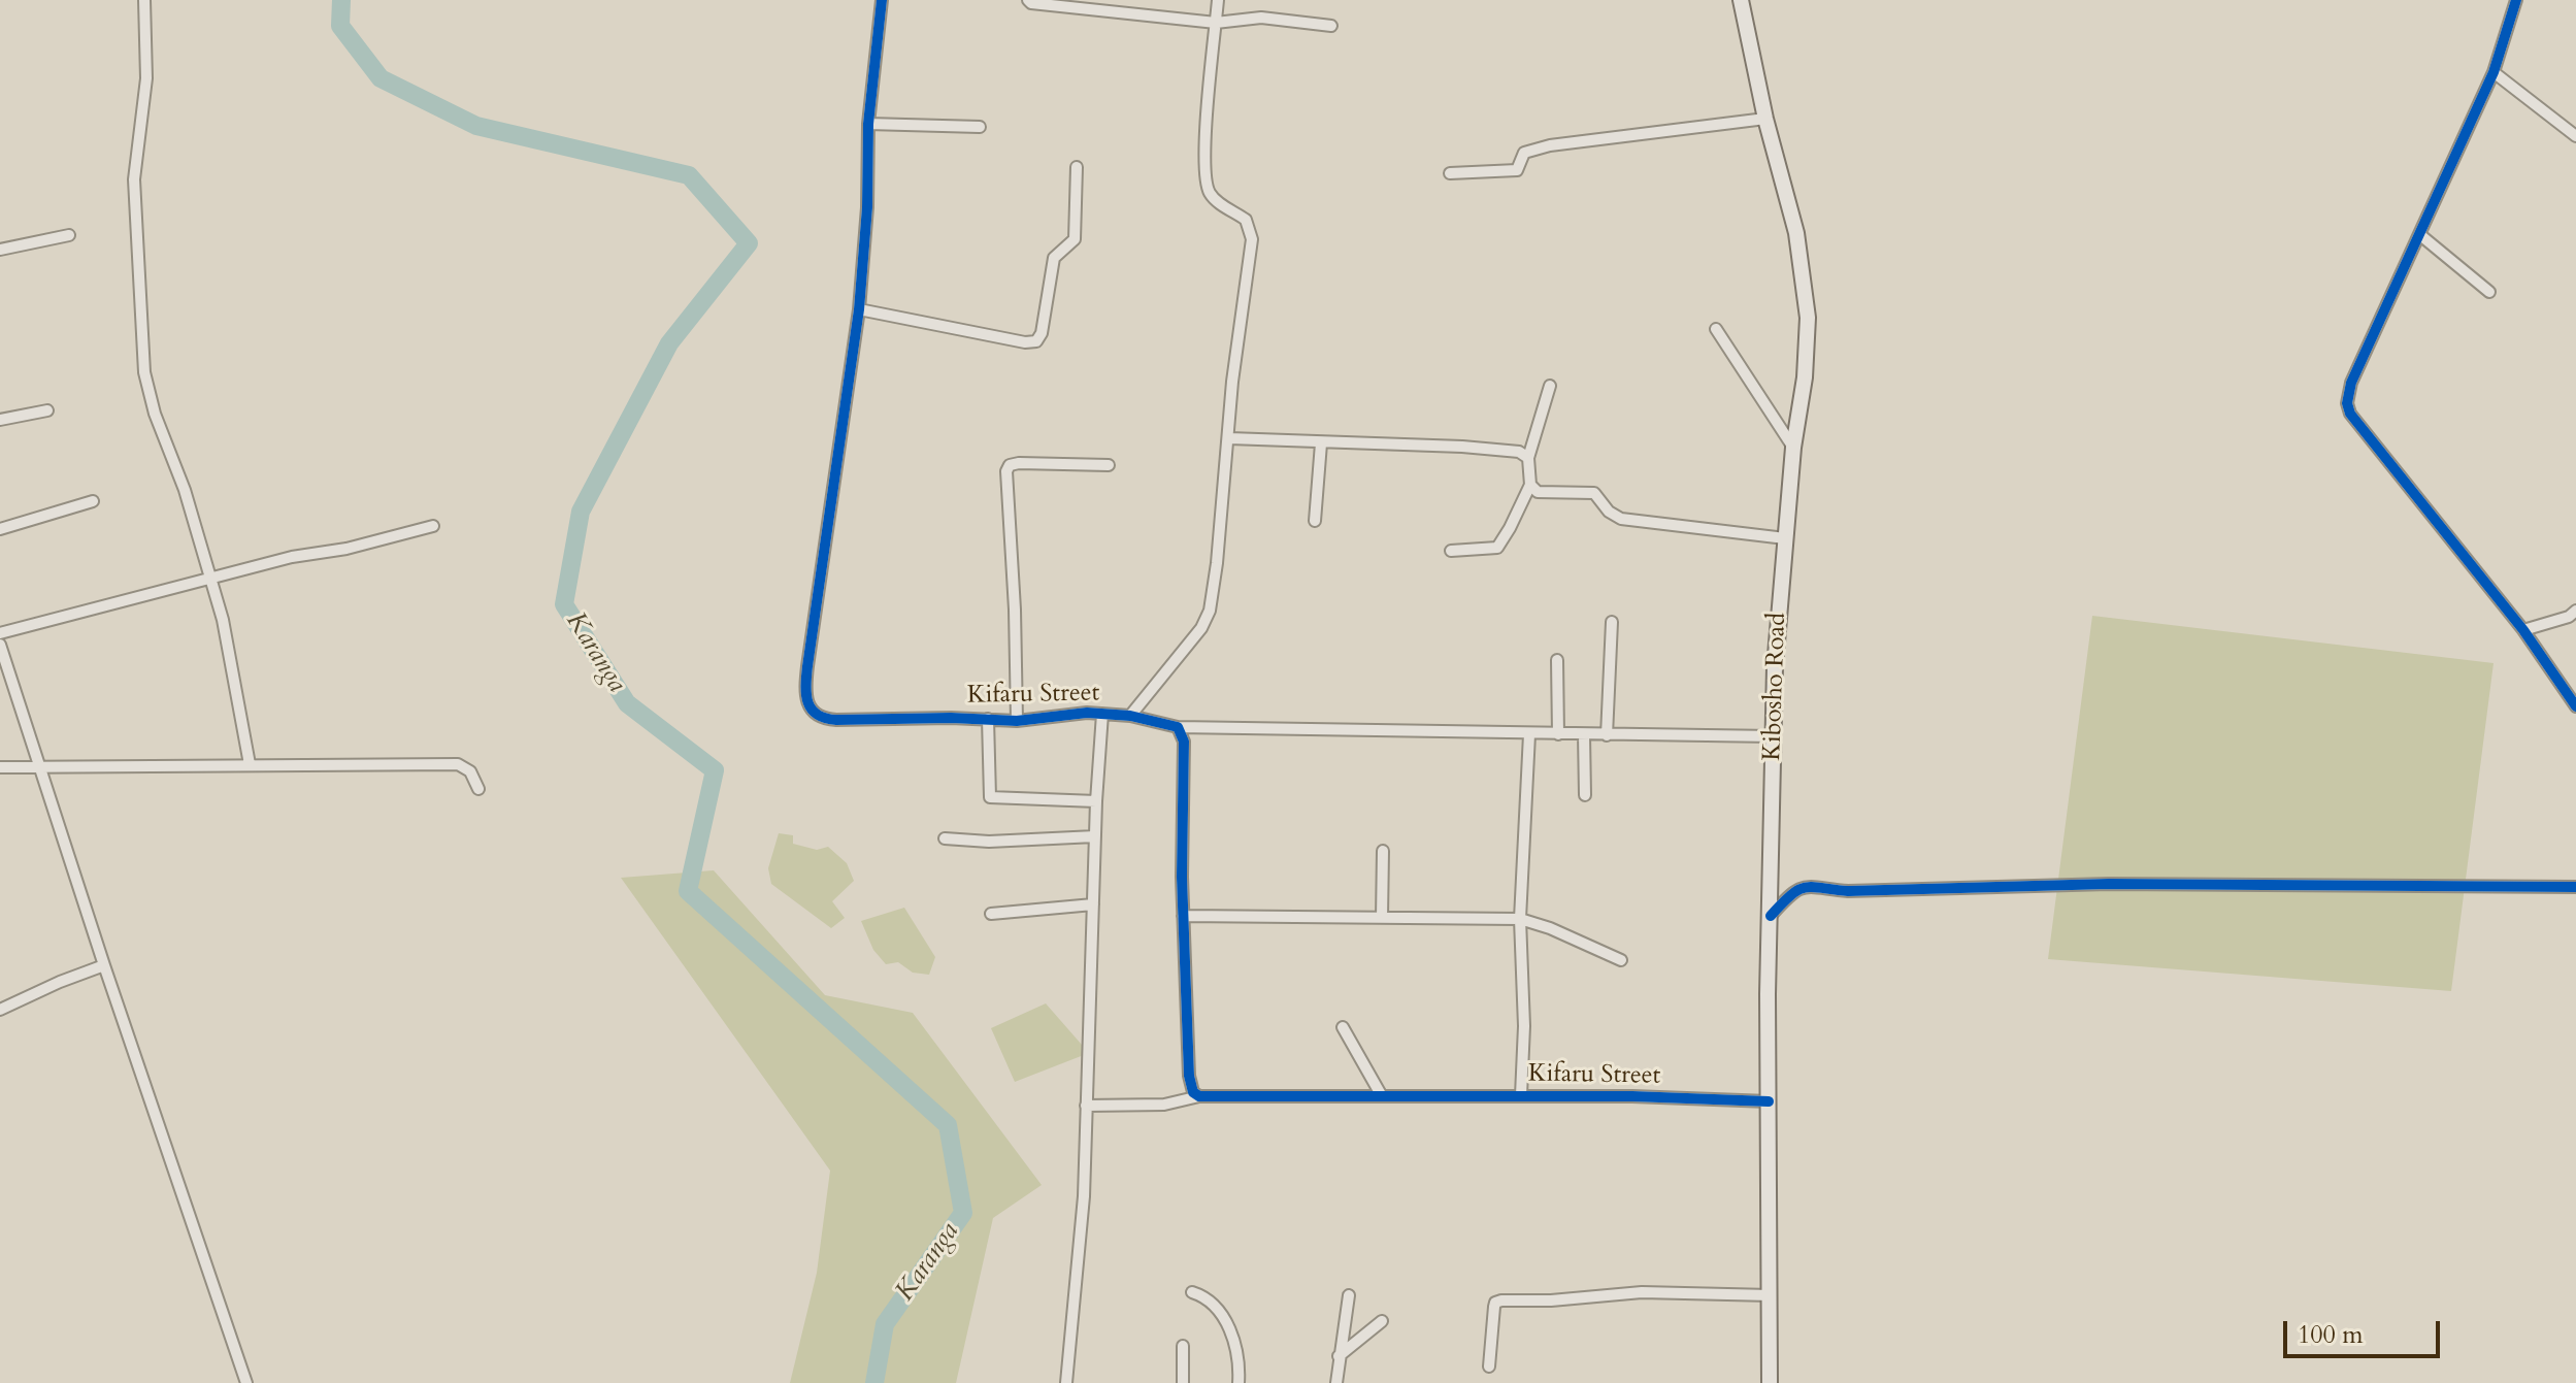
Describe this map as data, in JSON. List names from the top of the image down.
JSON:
{
  "streets": {
    "main road": ["Kibosho Road"],
    "street": ["Kifaru Street"]
  },
  "crossings": [
    ["Kibosho Road", "Kifaru Street"]
  ],
  "water": ["Karanga"],
  "scale_bar": "100 m"
}
